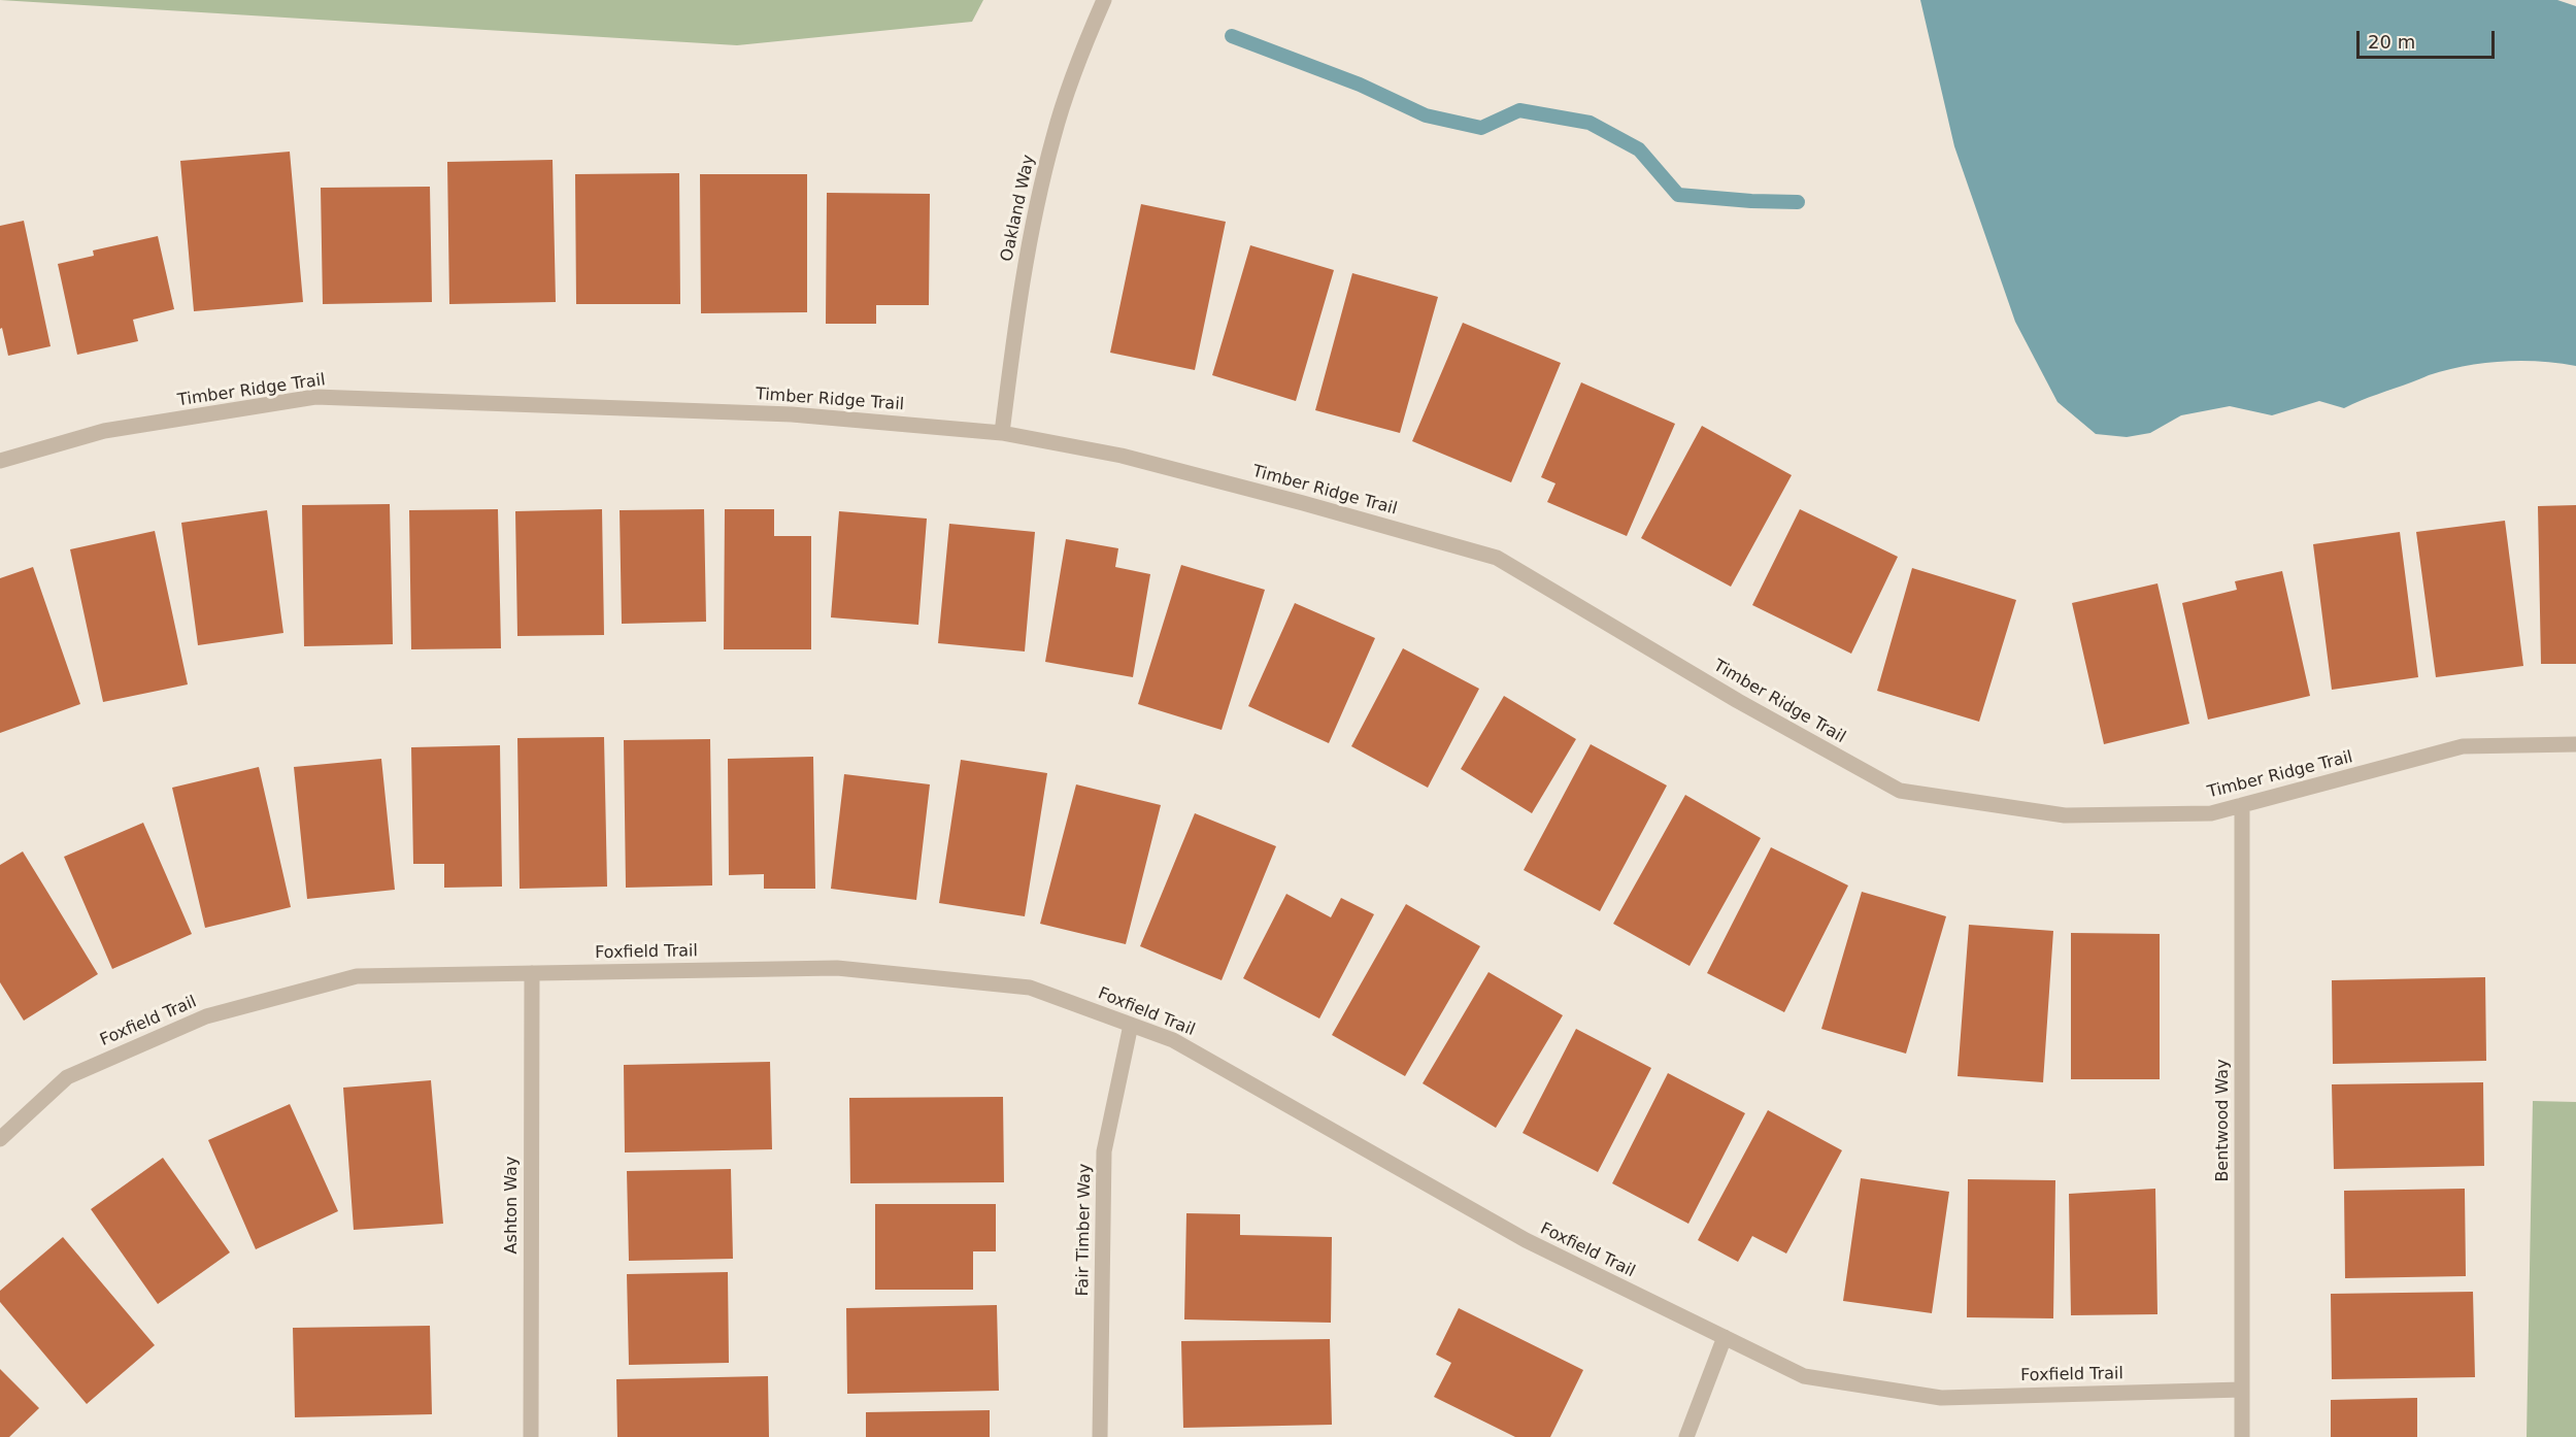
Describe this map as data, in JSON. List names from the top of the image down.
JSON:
{
  "streets": {
    "street": [
      "Oakland Way",
      "Timber Ridge Trail",
      "Foxfield Trail",
      "Bentwood Way",
      "Ashton Way",
      "Fair Timber Way"
    ]
  },
  "crossings": [
    ["Oakland Way", "Timber Ridge Trail"],
    ["Timber Ridge Trail", "Bentwood Way"],
    ["Foxfield Trail", "Bentwood Way"],
    ["Foxfield Trail", "Ashton Way"],
    ["Foxfield Trail", "Fair Timber Way"]
  ],
  "scale_bar": "20 m"
}
